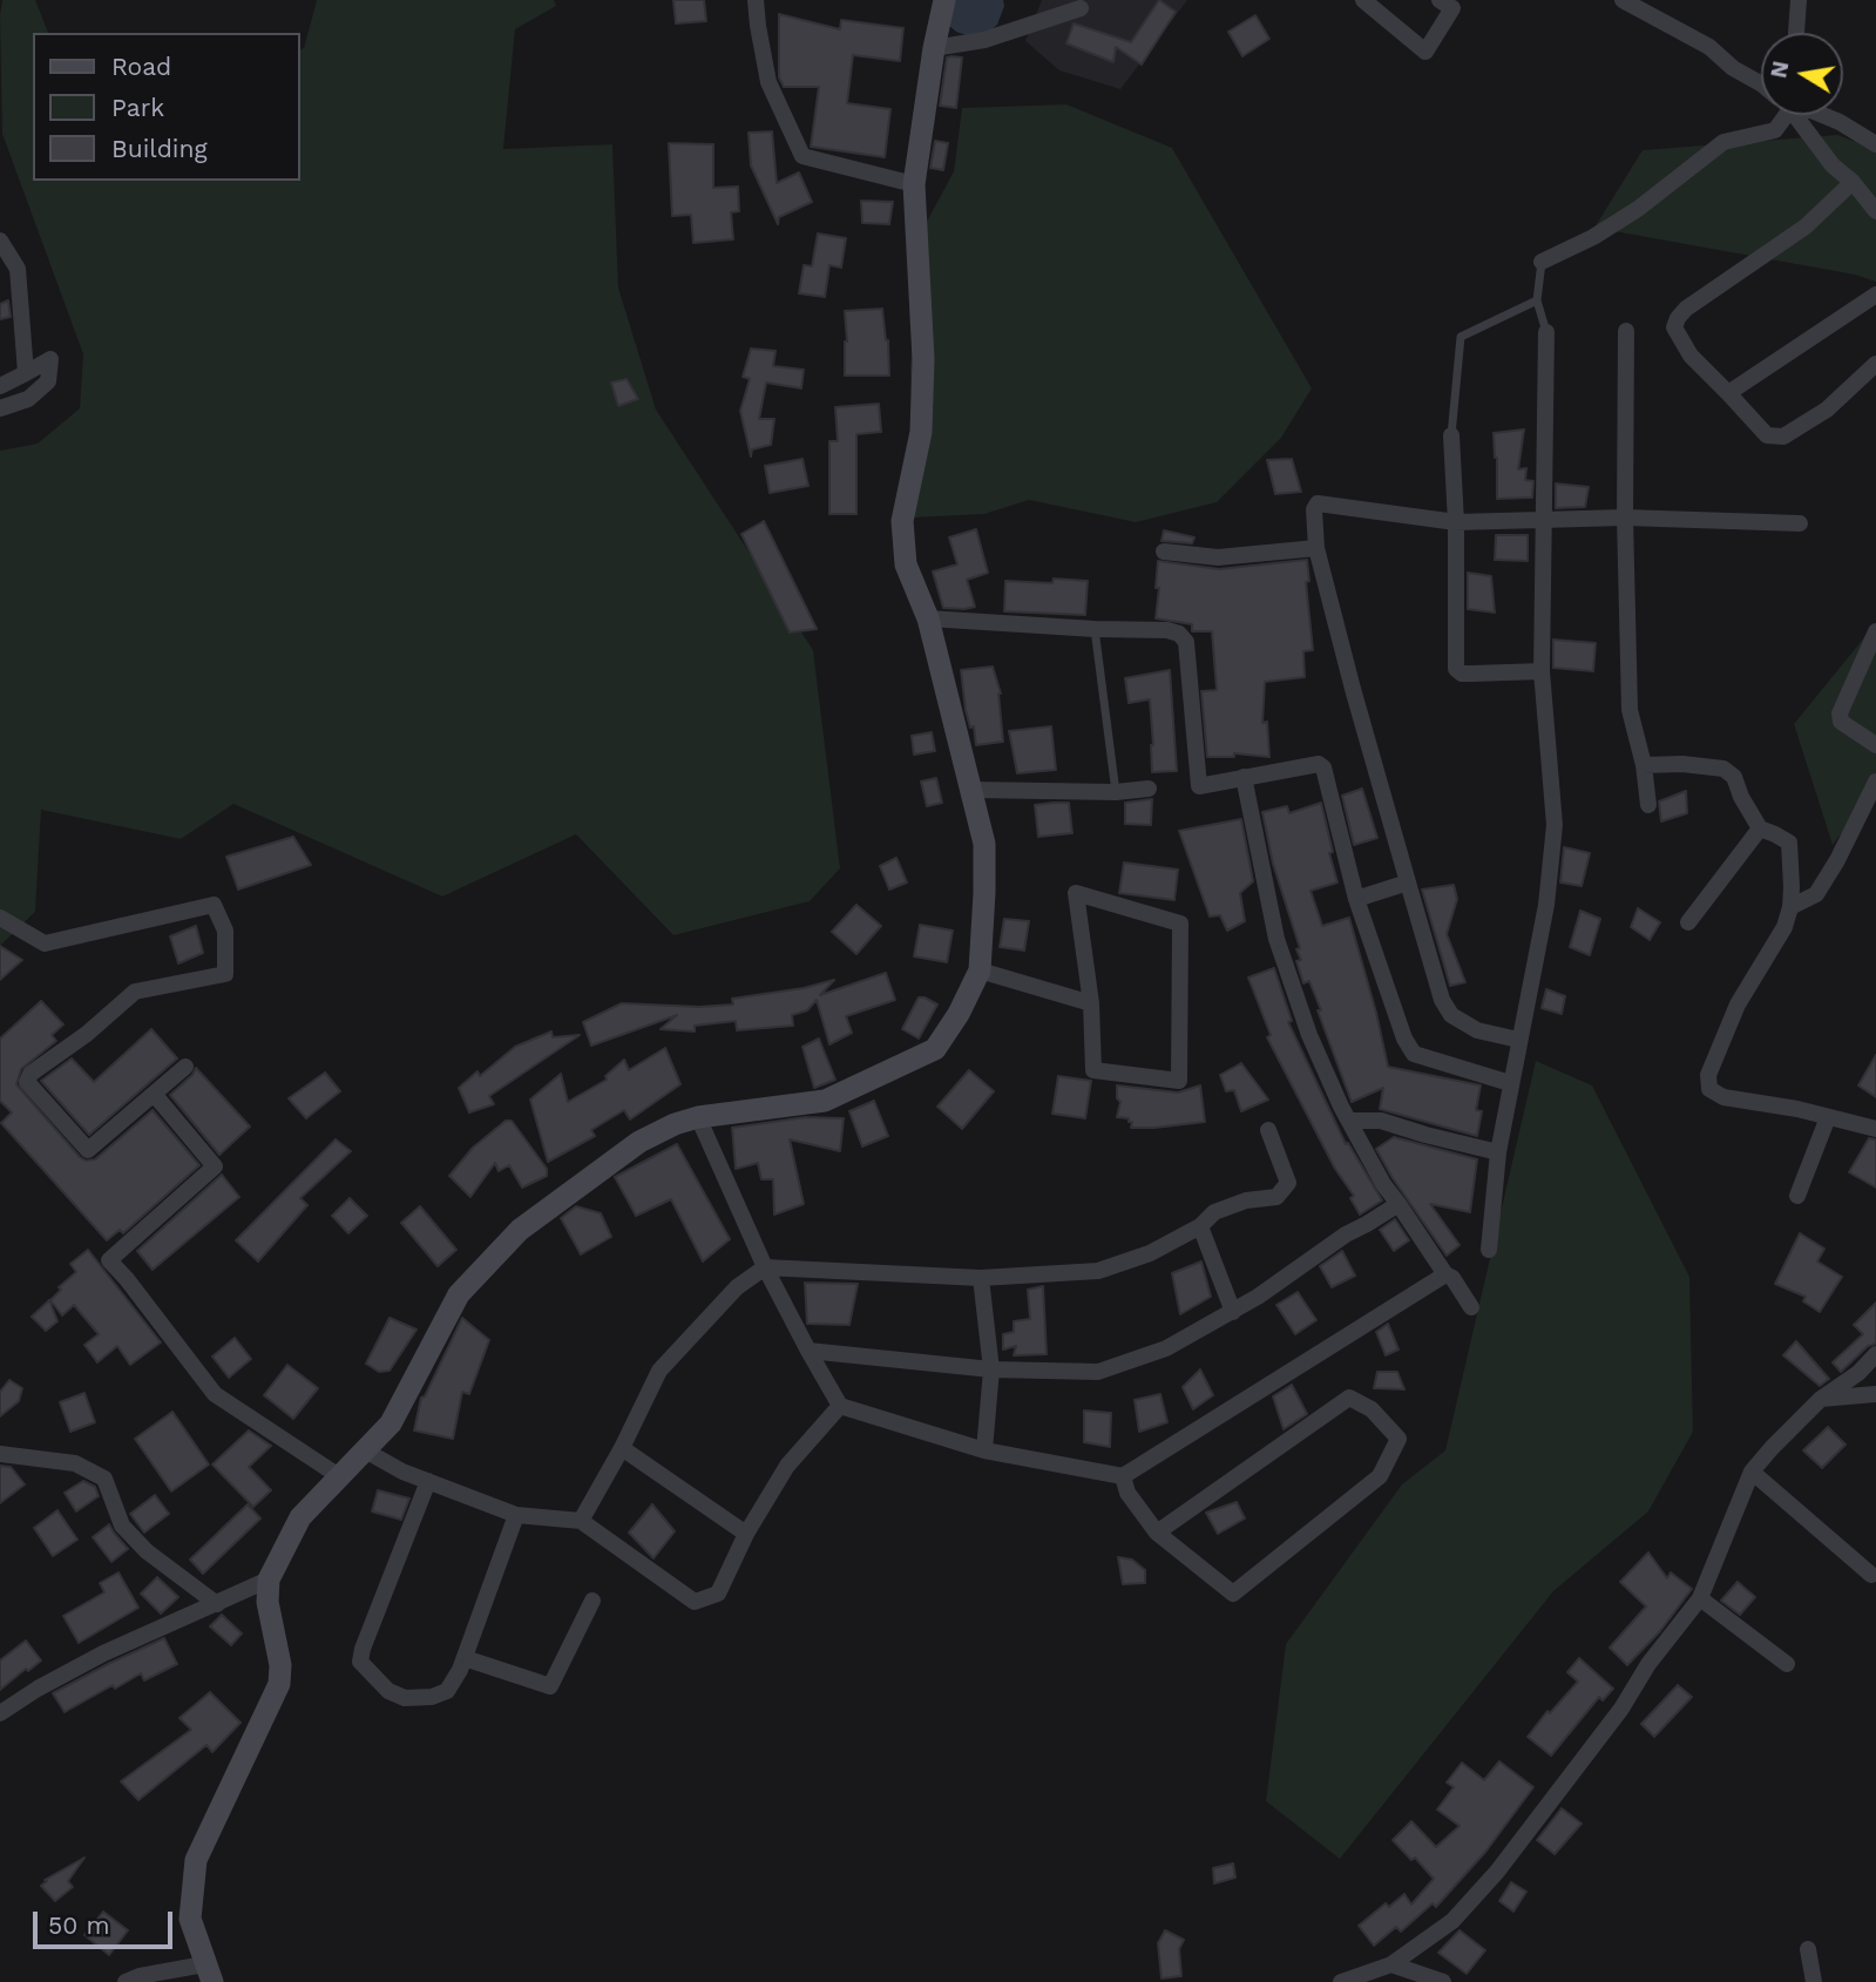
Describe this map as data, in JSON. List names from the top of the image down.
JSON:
{
  "legend": ["Road", "Park", "Building"],
  "scale_bar": "50 m",
  "north": "left"
}
